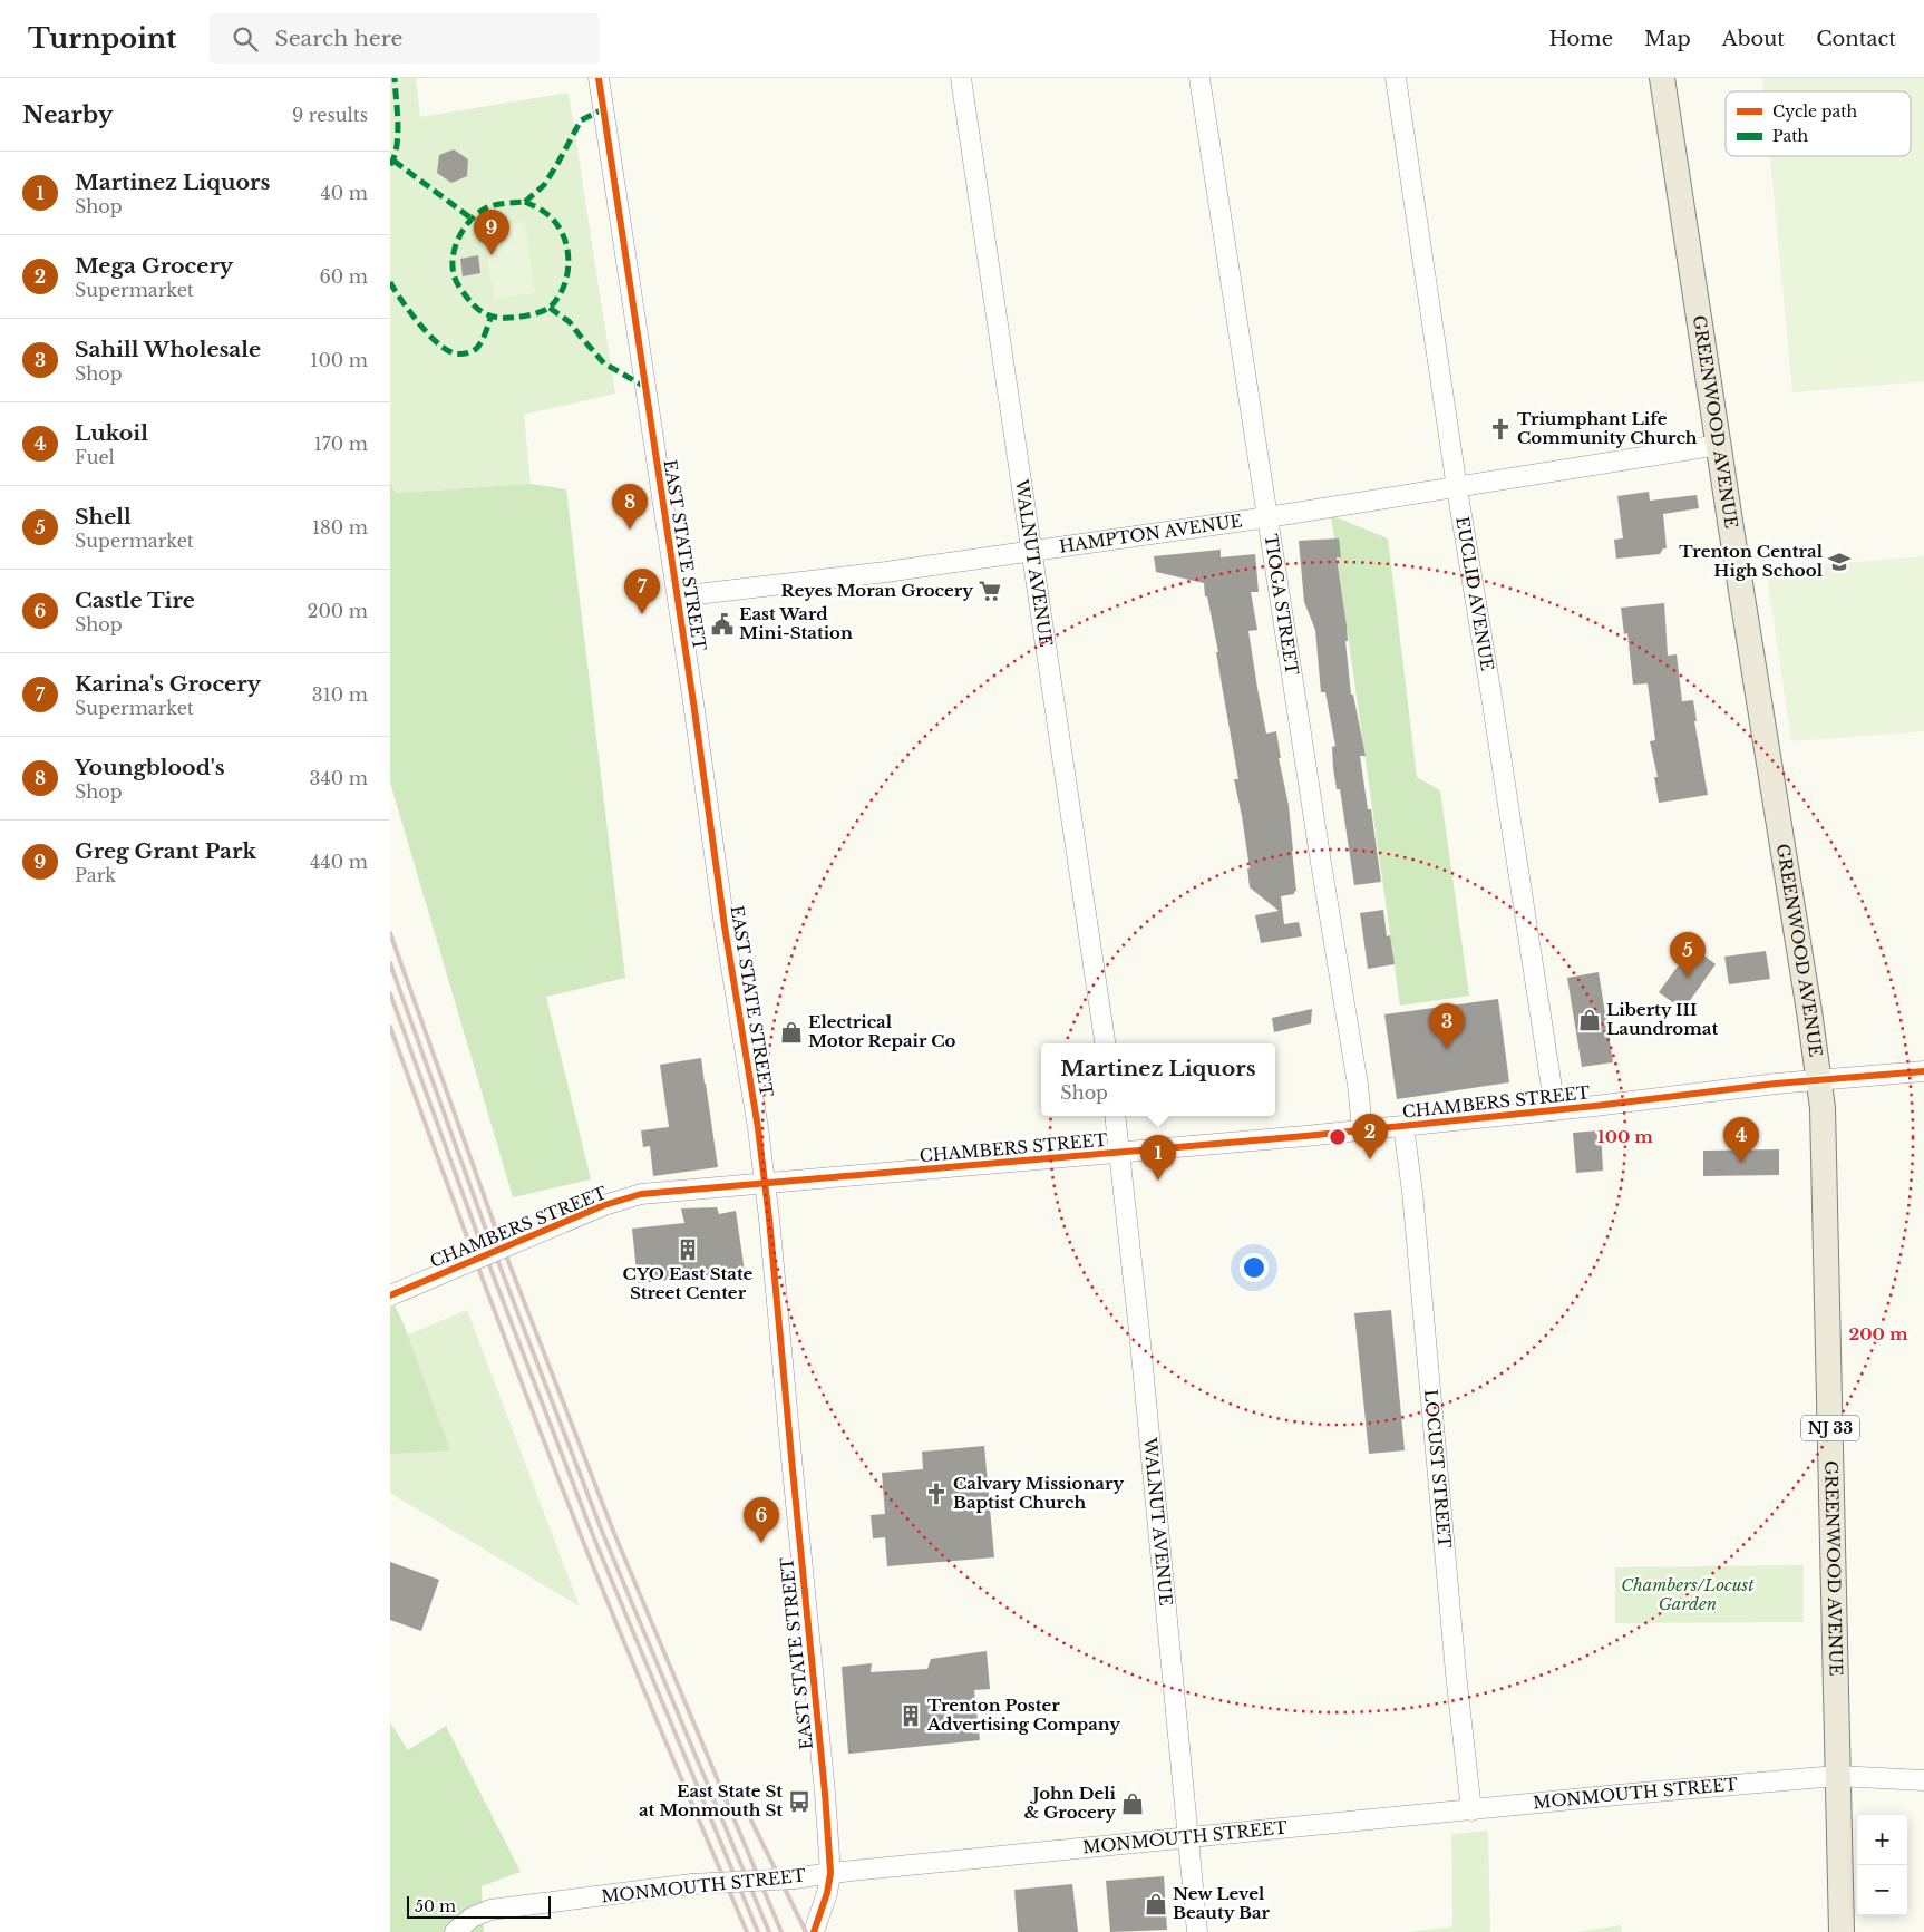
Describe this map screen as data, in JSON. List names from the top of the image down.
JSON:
{
  "streets": {
    "main road": ["GREENWOOD AVENUE", "NJ 33"],
    "street": [
      "HAMPTON AVENUE",
      "EAST STATE STREET",
      "WALNUT AVENUE",
      "EUCLID AVENUE",
      "TIOGA STREET",
      "CHAMBERS STREET",
      "LOCUST STREET",
      "MONMOUTH STREET"
    ]
  },
  "crossings": [
    ["GREENWOOD AVENUE", "HAMPTON AVENUE"],
    ["GREENWOOD AVENUE", "CHAMBERS STREET"],
    ["GREENWOOD AVENUE", "MONMOUTH STREET"],
    ["HAMPTON AVENUE", "EAST STATE STREET"],
    ["HAMPTON AVENUE", "WALNUT AVENUE"],
    ["HAMPTON AVENUE", "EUCLID AVENUE"],
    ["HAMPTON AVENUE", "TIOGA STREET"],
    ["EAST STATE STREET", "CHAMBERS STREET"],
    ["EAST STATE STREET", "MONMOUTH STREET"],
    ["WALNUT AVENUE", "CHAMBERS STREET"],
    ["WALNUT AVENUE", "MONMOUTH STREET"],
    ["EUCLID AVENUE", "CHAMBERS STREET"],
    ["TIOGA STREET", "CHAMBERS STREET"],
    ["CHAMBERS STREET", "LOCUST STREET"],
    ["LOCUST STREET", "MONMOUTH STREET"]
  ],
  "parks": ["Chambers/Locust Garden"],
  "places": {
    "church": ["Triumphant Life Community Church", "Calvary Missionary Baptist Church"],
    "school or university": ["Trenton Central High School"],
    "supermarket": ["Reyes Moran Grocery"],
    "public building": ["East Ward Mini-Station"],
    "shop": [
      "Liberty III Laundromat",
      "Electrical Motor Repair Co",
      "John Deli & Grocery",
      "New Level Beauty Bar"
    ],
    "building": ["CYO East State Street Center", "Trenton Poster Advertising Company"],
    "bus stop": ["East State St at Monmouth St"]
  },
  "legend": ["Cycle path", "Path"],
  "scale_bar": "50 m",
  "page": {
    "header": "Turnpoint",
    "search": "Search here",
    "nav": [
      "Home",
      "Map",
      "About",
      "Contact"
    ],
    "heading": ["Nearby", "9 results"],
    "list": [
      {
        "mark": "1",
        "name": "Martinez Liquors",
        "note": "Shop",
        "value": "40 m"
      },
      {
        "mark": "2",
        "name": "Mega Grocery",
        "note": "Supermarket",
        "value": "60 m"
      },
      {
        "mark": "3",
        "name": "Sahill Wholesale",
        "note": "Shop",
        "value": "100 m"
      },
      {
        "mark": "4",
        "name": "Lukoil",
        "note": "Fuel",
        "value": "170 m"
      },
      {
        "mark": "5",
        "name": "Shell",
        "note": "Supermarket",
        "value": "180 m"
      },
      {
        "mark": "6",
        "name": "Castle Tire",
        "note": "Shop",
        "value": "200 m"
      },
      {
        "mark": "7",
        "name": "Karina's Grocery",
        "note": "Supermarket",
        "value": "310 m"
      },
      {
        "mark": "8",
        "name": "Youngblood's",
        "note": "Shop",
        "value": "340 m"
      },
      {
        "mark": "9",
        "name": "Greg Grant Park",
        "note": "Park",
        "value": "440 m"
      }
    ],
    "pins": [
      "9",
      "8",
      "7",
      "5",
      "3",
      "2",
      "4",
      "1",
      "6"
    ],
    "popup": ["Martinez Liquors", "Shop"],
    "map_buttons": ["+", "−"],
    "scale": "50 m"
  },
  "rings": ["100 m", "200 m"]
}
